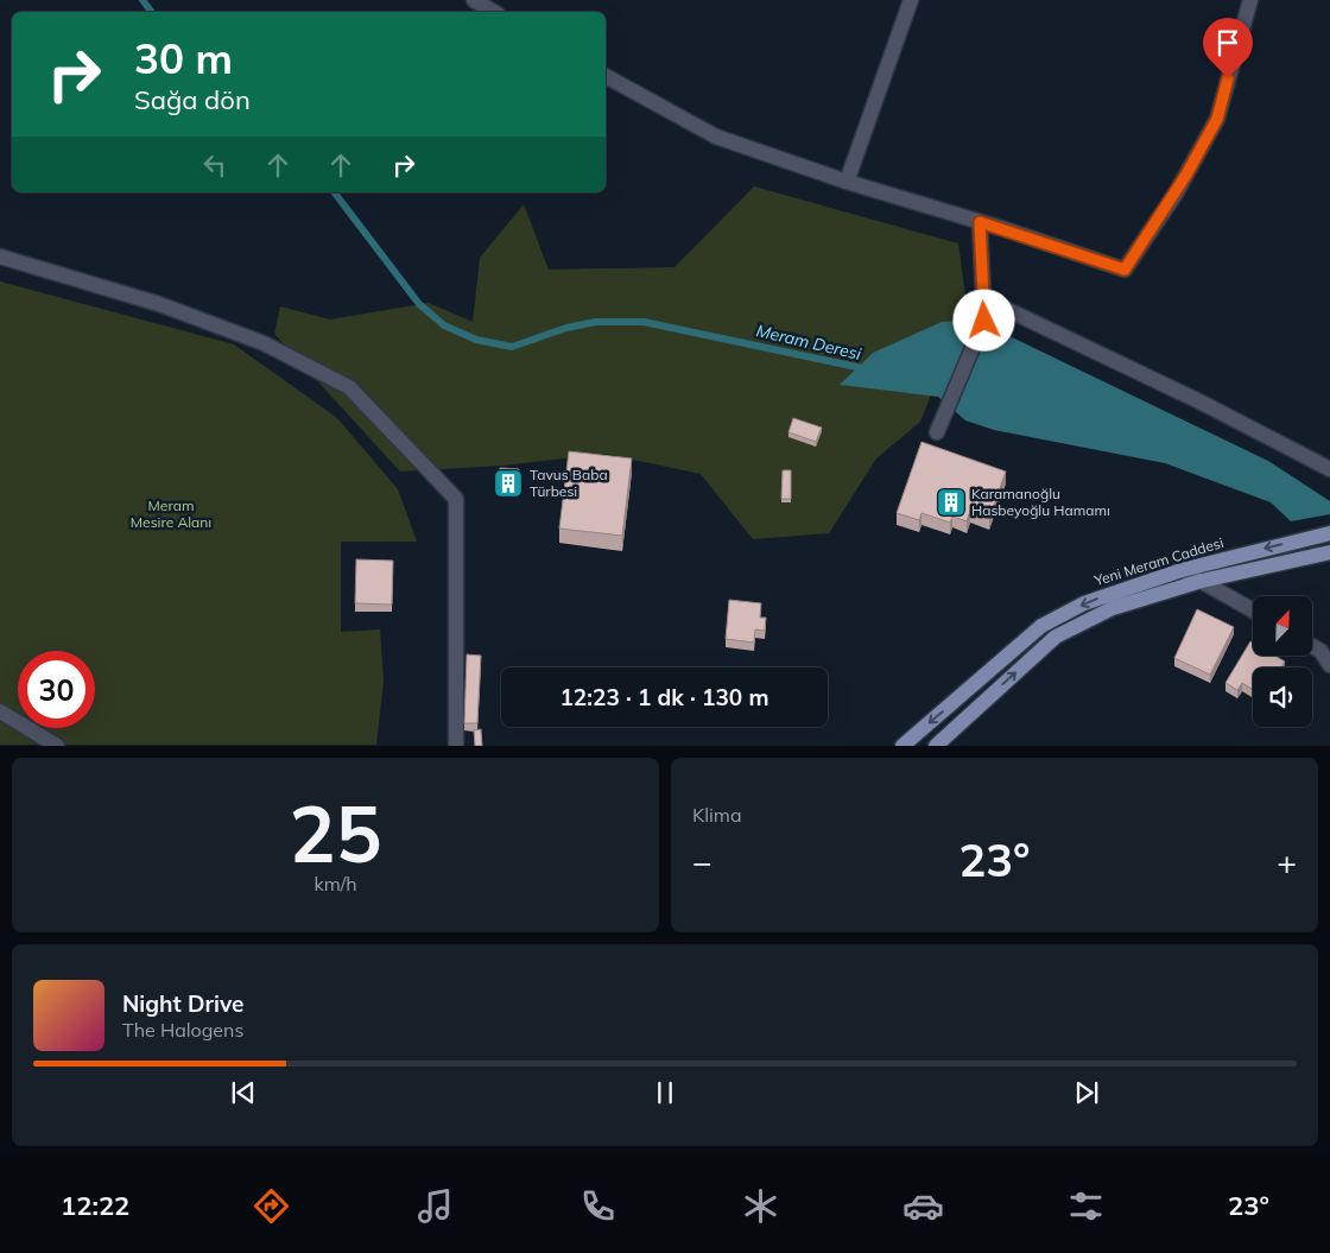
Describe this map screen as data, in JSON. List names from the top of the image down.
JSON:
{
  "streets": {
    "main road": ["Yeni Meram Caddesi"]
  },
  "water": ["Meram Deresi"],
  "parks": ["Meram Mesire Alanı"],
  "places": {
    "building": ["Tavus Baba Türbesi", "Karamanoğlu Hasbeyoğlu Hamamı"]
  },
  "north": "top right",
  "page": {
    "turn": ["30 m", "Sağa dön"],
    "limit": "30",
    "trip": "12:23 · 1 dk · 130 m",
    "tile": [
      ["25", "km/h"],
      "Klima"
    ],
    "heat": ["−", "23°", "+"],
    "song": ["Night Drive", "The Halogens"],
    "tabs": ["12:22", "23°"]
  }
}
